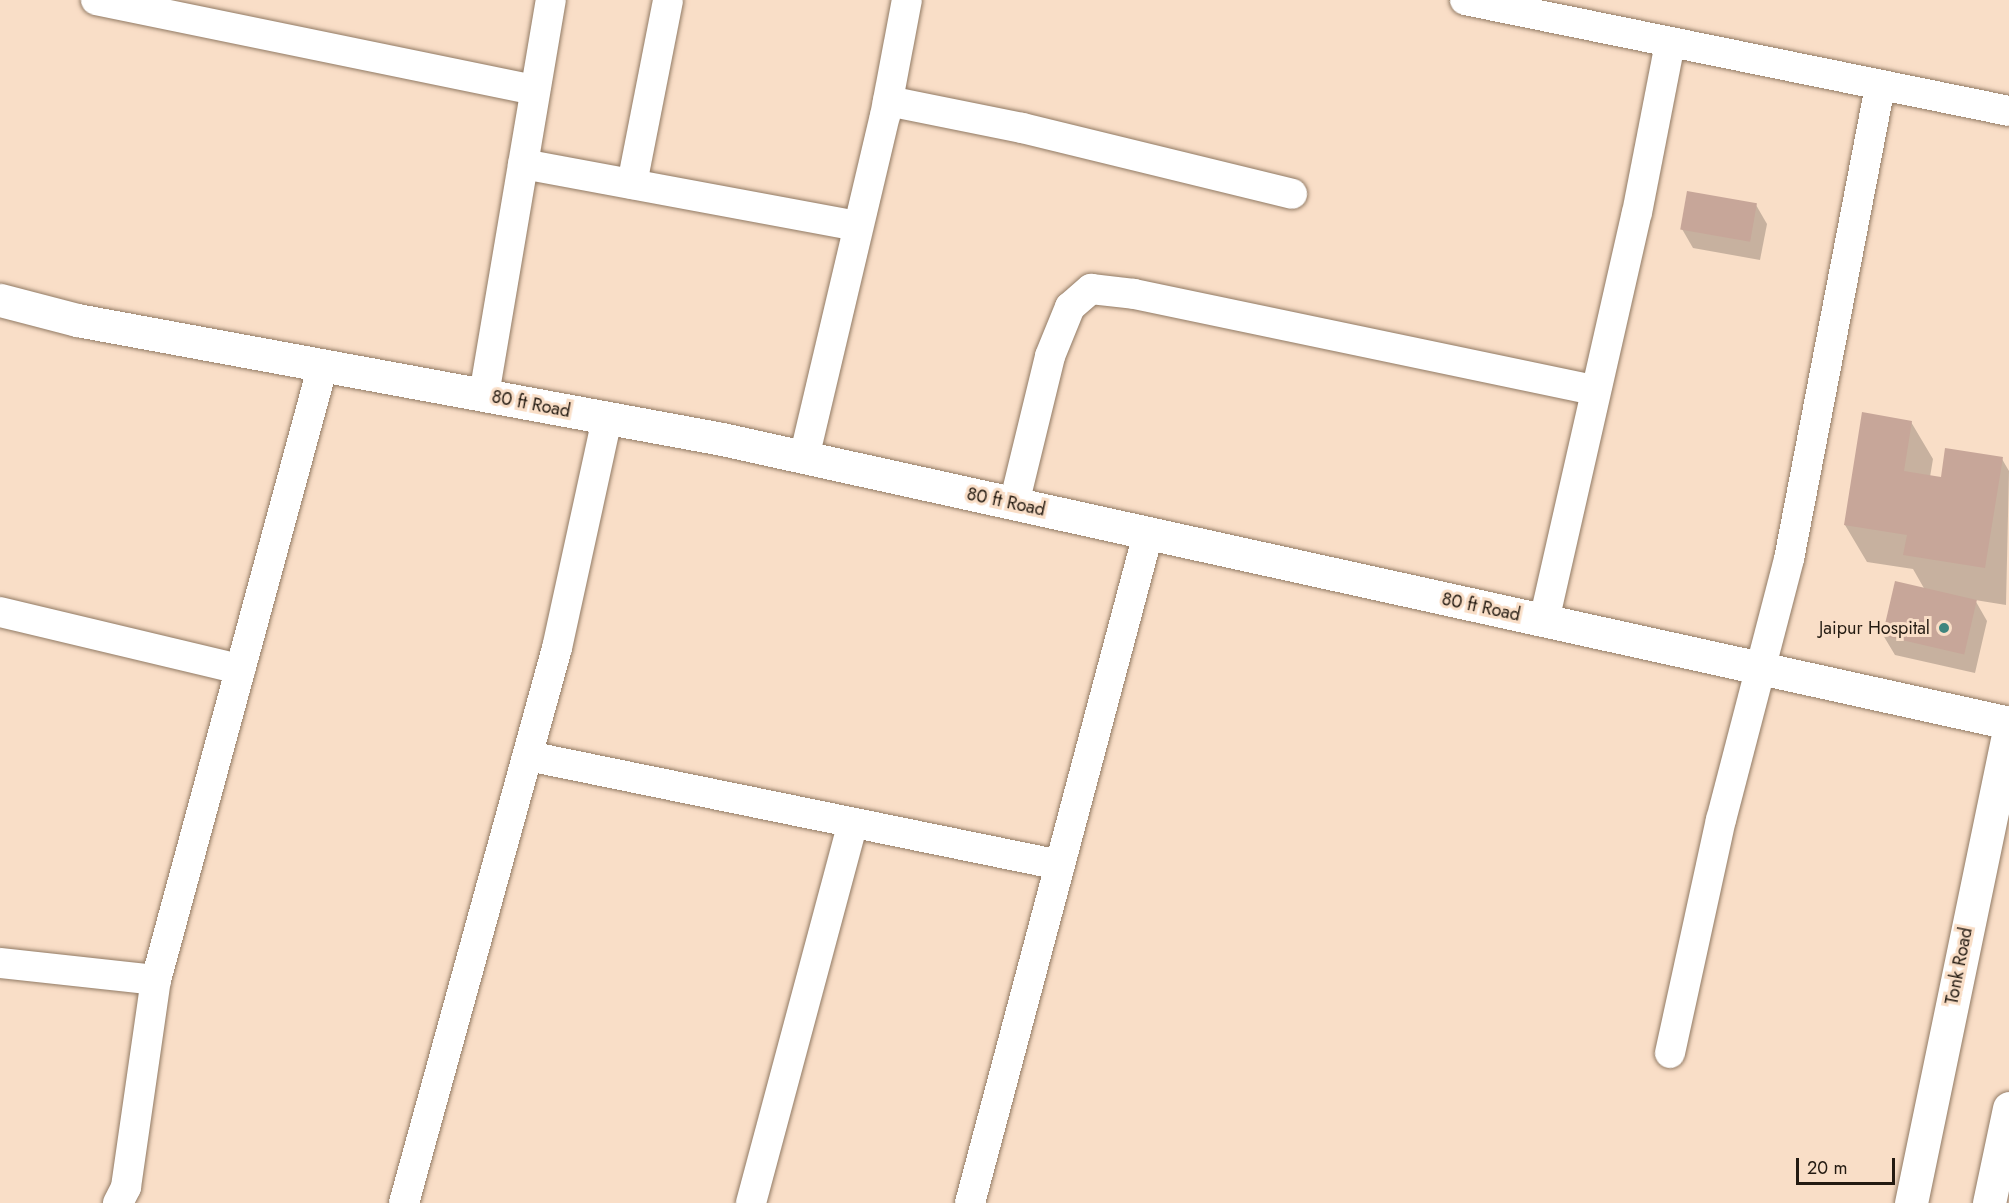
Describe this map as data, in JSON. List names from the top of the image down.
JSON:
{
  "streets": {
    "street": ["80 ft Road", "Tonk Road"]
  },
  "places": ["Jaipur Hospital"],
  "scale_bar": "20 m"
}
